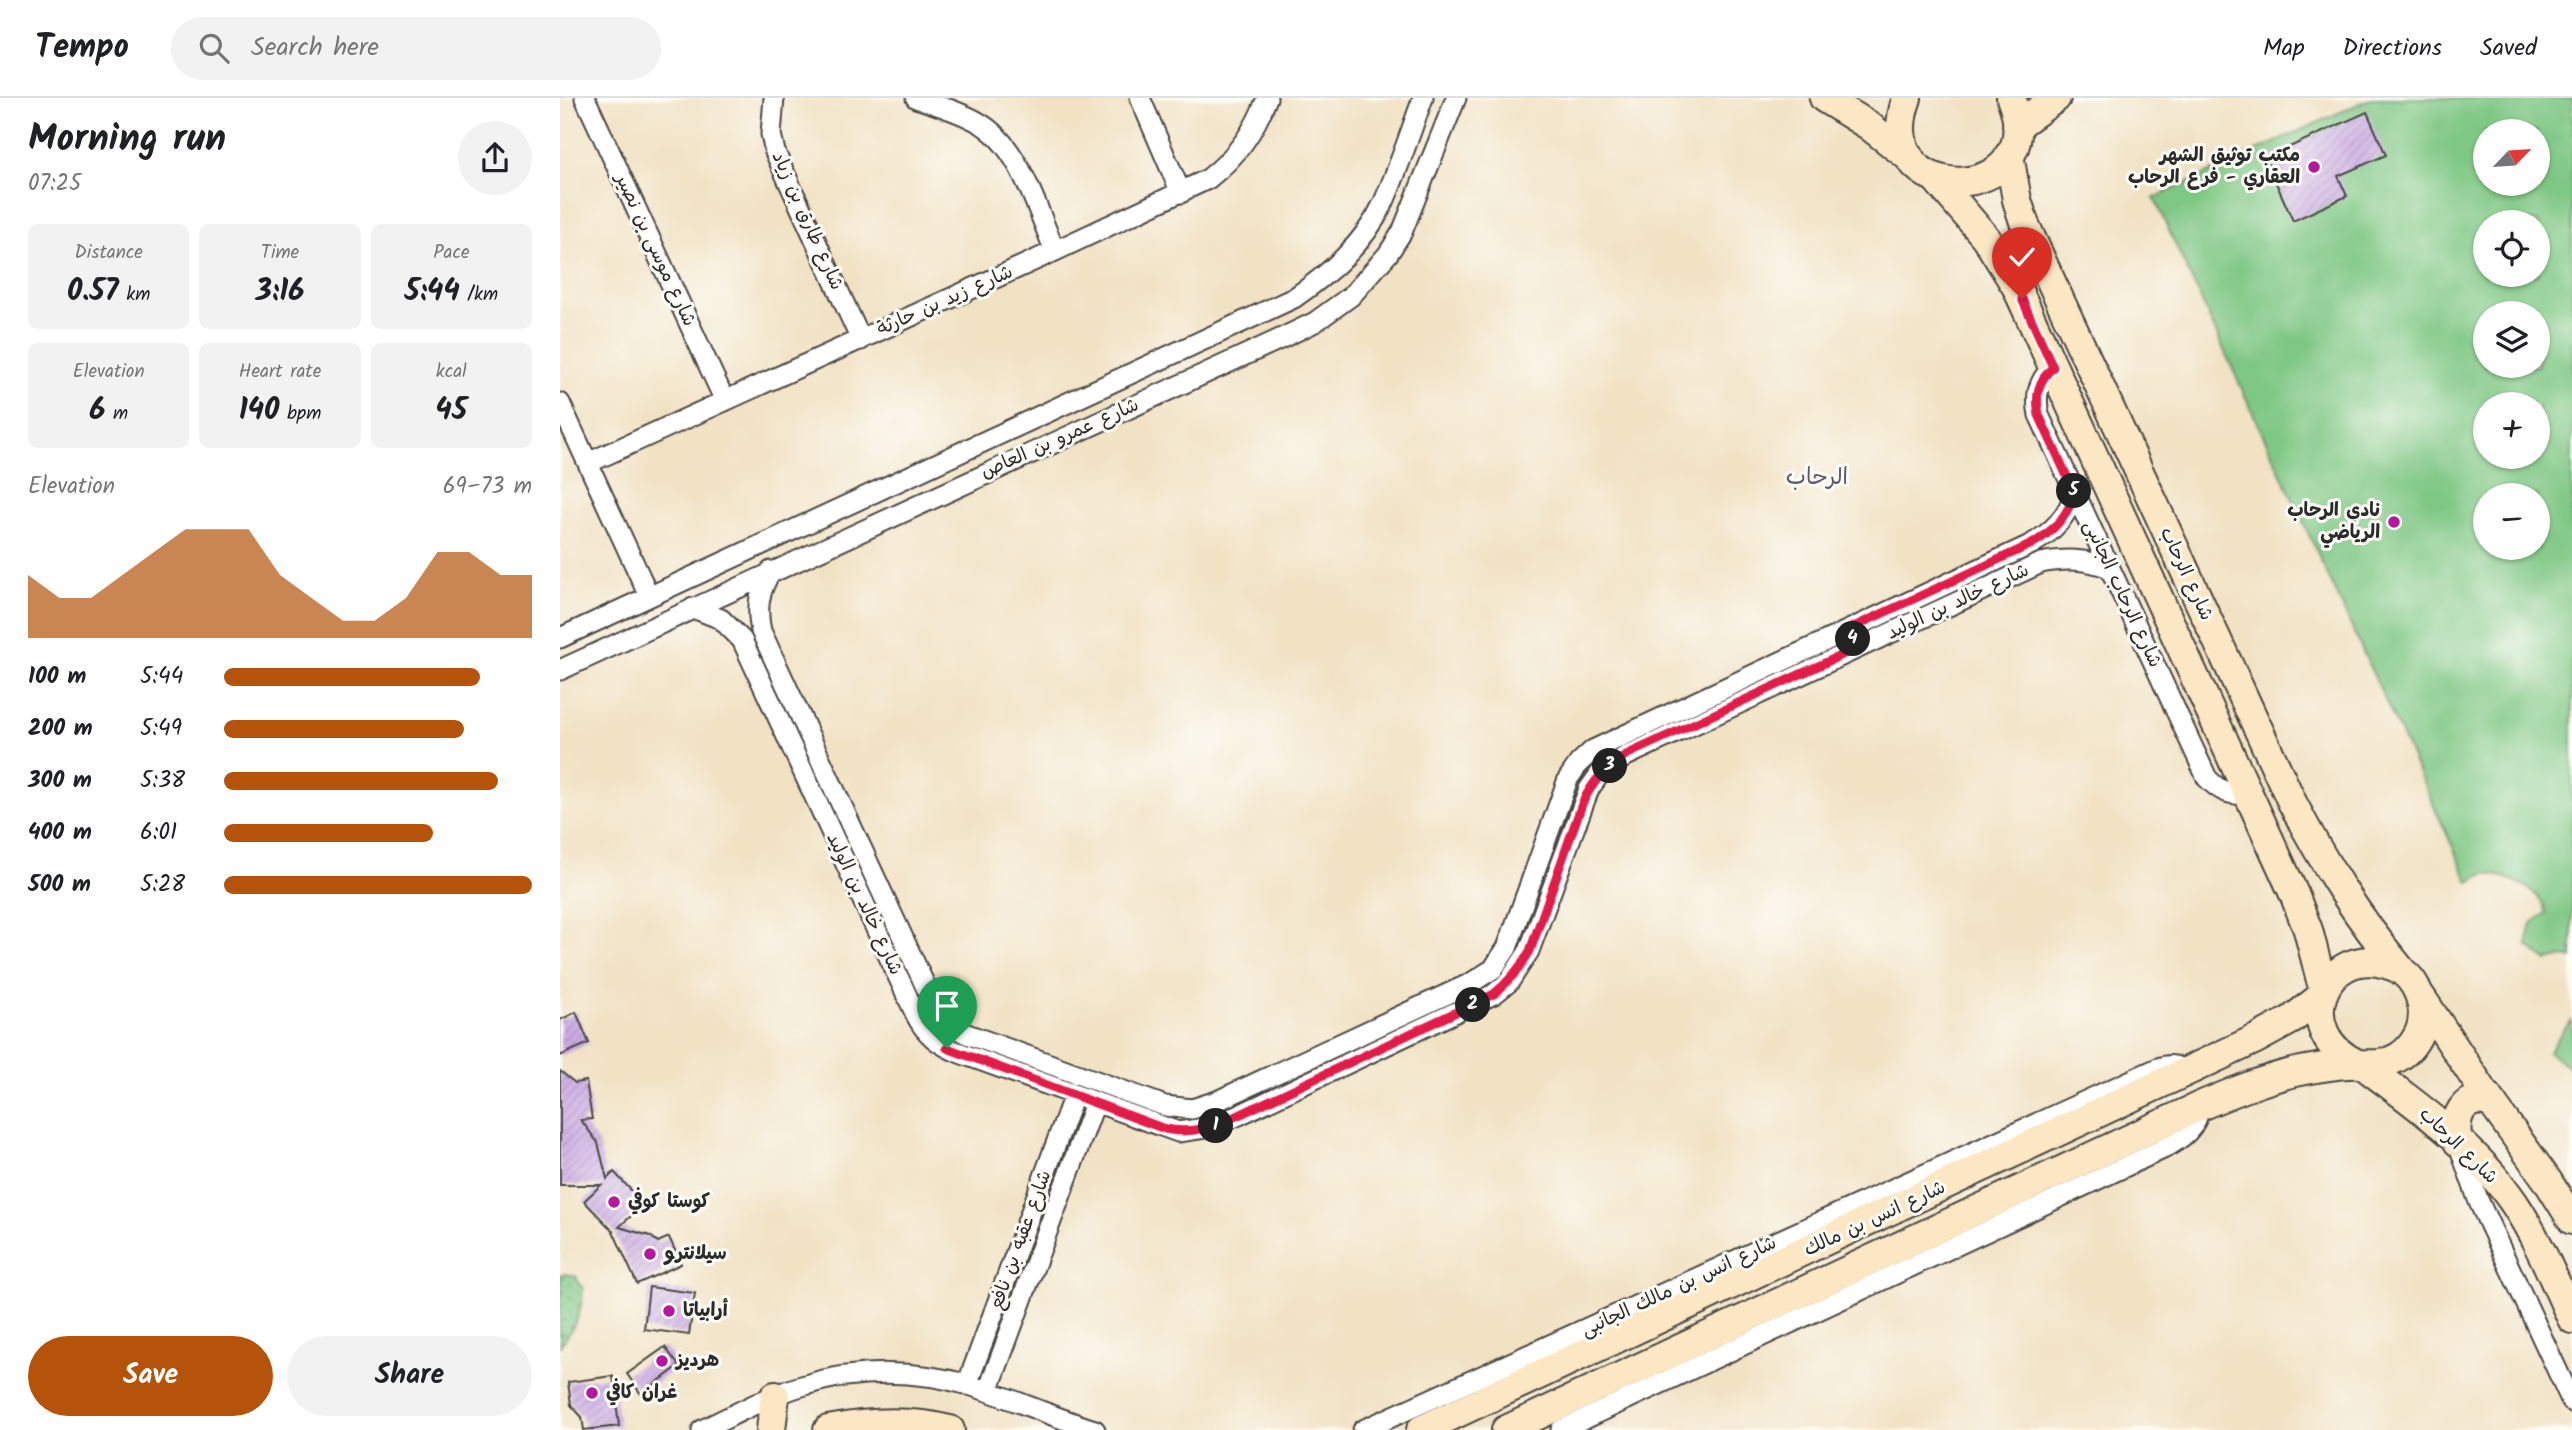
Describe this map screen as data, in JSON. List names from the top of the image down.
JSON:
{
  "streets": {
    "street": [
      "شارع طارق بن زياد",
      "شارع موسى بن نصير",
      "شارع زيد بن حارثة",
      "شارع عمرو بن العاص",
      "شارع الرحاب",
      "شارع الرحاب الجانبى",
      "شارع خالد بن الوليد",
      "شارع انس بن مالك",
      "شارع عقبه بن نافع",
      "شارع انس بن مالك الجانبى"
    ]
  },
  "crossings": [
    ["شارع طارق بن زياد", "شارع زيد بن حارثة"],
    ["شارع موسى بن نصير", "شارع زيد بن حارثة"],
    ["شارع عمرو بن العاص", "شارع خالد بن الوليد"],
    ["شارع الرحاب", "شارع الرحاب الجانبى"],
    ["شارع الرحاب", "شارع انس بن مالك"],
    ["شارع الرحاب الجانبى", "شارع خالد بن الوليد"],
    ["شارع خالد بن الوليد", "شارع عقبه بن نافع"],
    ["شارع انس بن مالك", "شارع انس بن مالك الجانبى"]
  ],
  "districts": ["الرحاب"],
  "places": [
    "مكتب توثيق الشهر العقاري - فرع الرحاب",
    "نادي الرحاب الرياضي",
    "كوستا كوفي",
    "سيلانترو",
    "أرابياتا",
    "هرديز",
    "غران كافي"
  ],
  "north": "top right",
  "page": {
    "header": "Tempo",
    "search": "Search here",
    "nav": ["Map", "Directions", "Saved"],
    "heading": ["Morning run", "07:25"],
    "map_buttons": ["+", "−"],
    "stats": [
      ["Distance", "0.57 km"],
      ["Time", "3:16"],
      ["Pace", "5:44 /km"],
      ["Elevation", "6 m"],
      ["Heart rate", "140 bpm"],
      ["kcal", "45"]
    ],
    "chart": ["Elevation", "69–73 m"],
    "pins": [
      "5",
      "4",
      "3",
      "2",
      "1"
    ],
    "list": [
      {
        "name": "100 m",
        "note": "5:44"
      },
      {
        "name": "200 m",
        "note": "5:49"
      },
      {
        "name": "300 m",
        "note": "5:38"
      },
      {
        "name": "400 m",
        "note": "6:01"
      },
      {
        "name": "500 m",
        "note": "5:28"
      }
    ],
    "buttons": ["Save", "Share"]
  }
}
